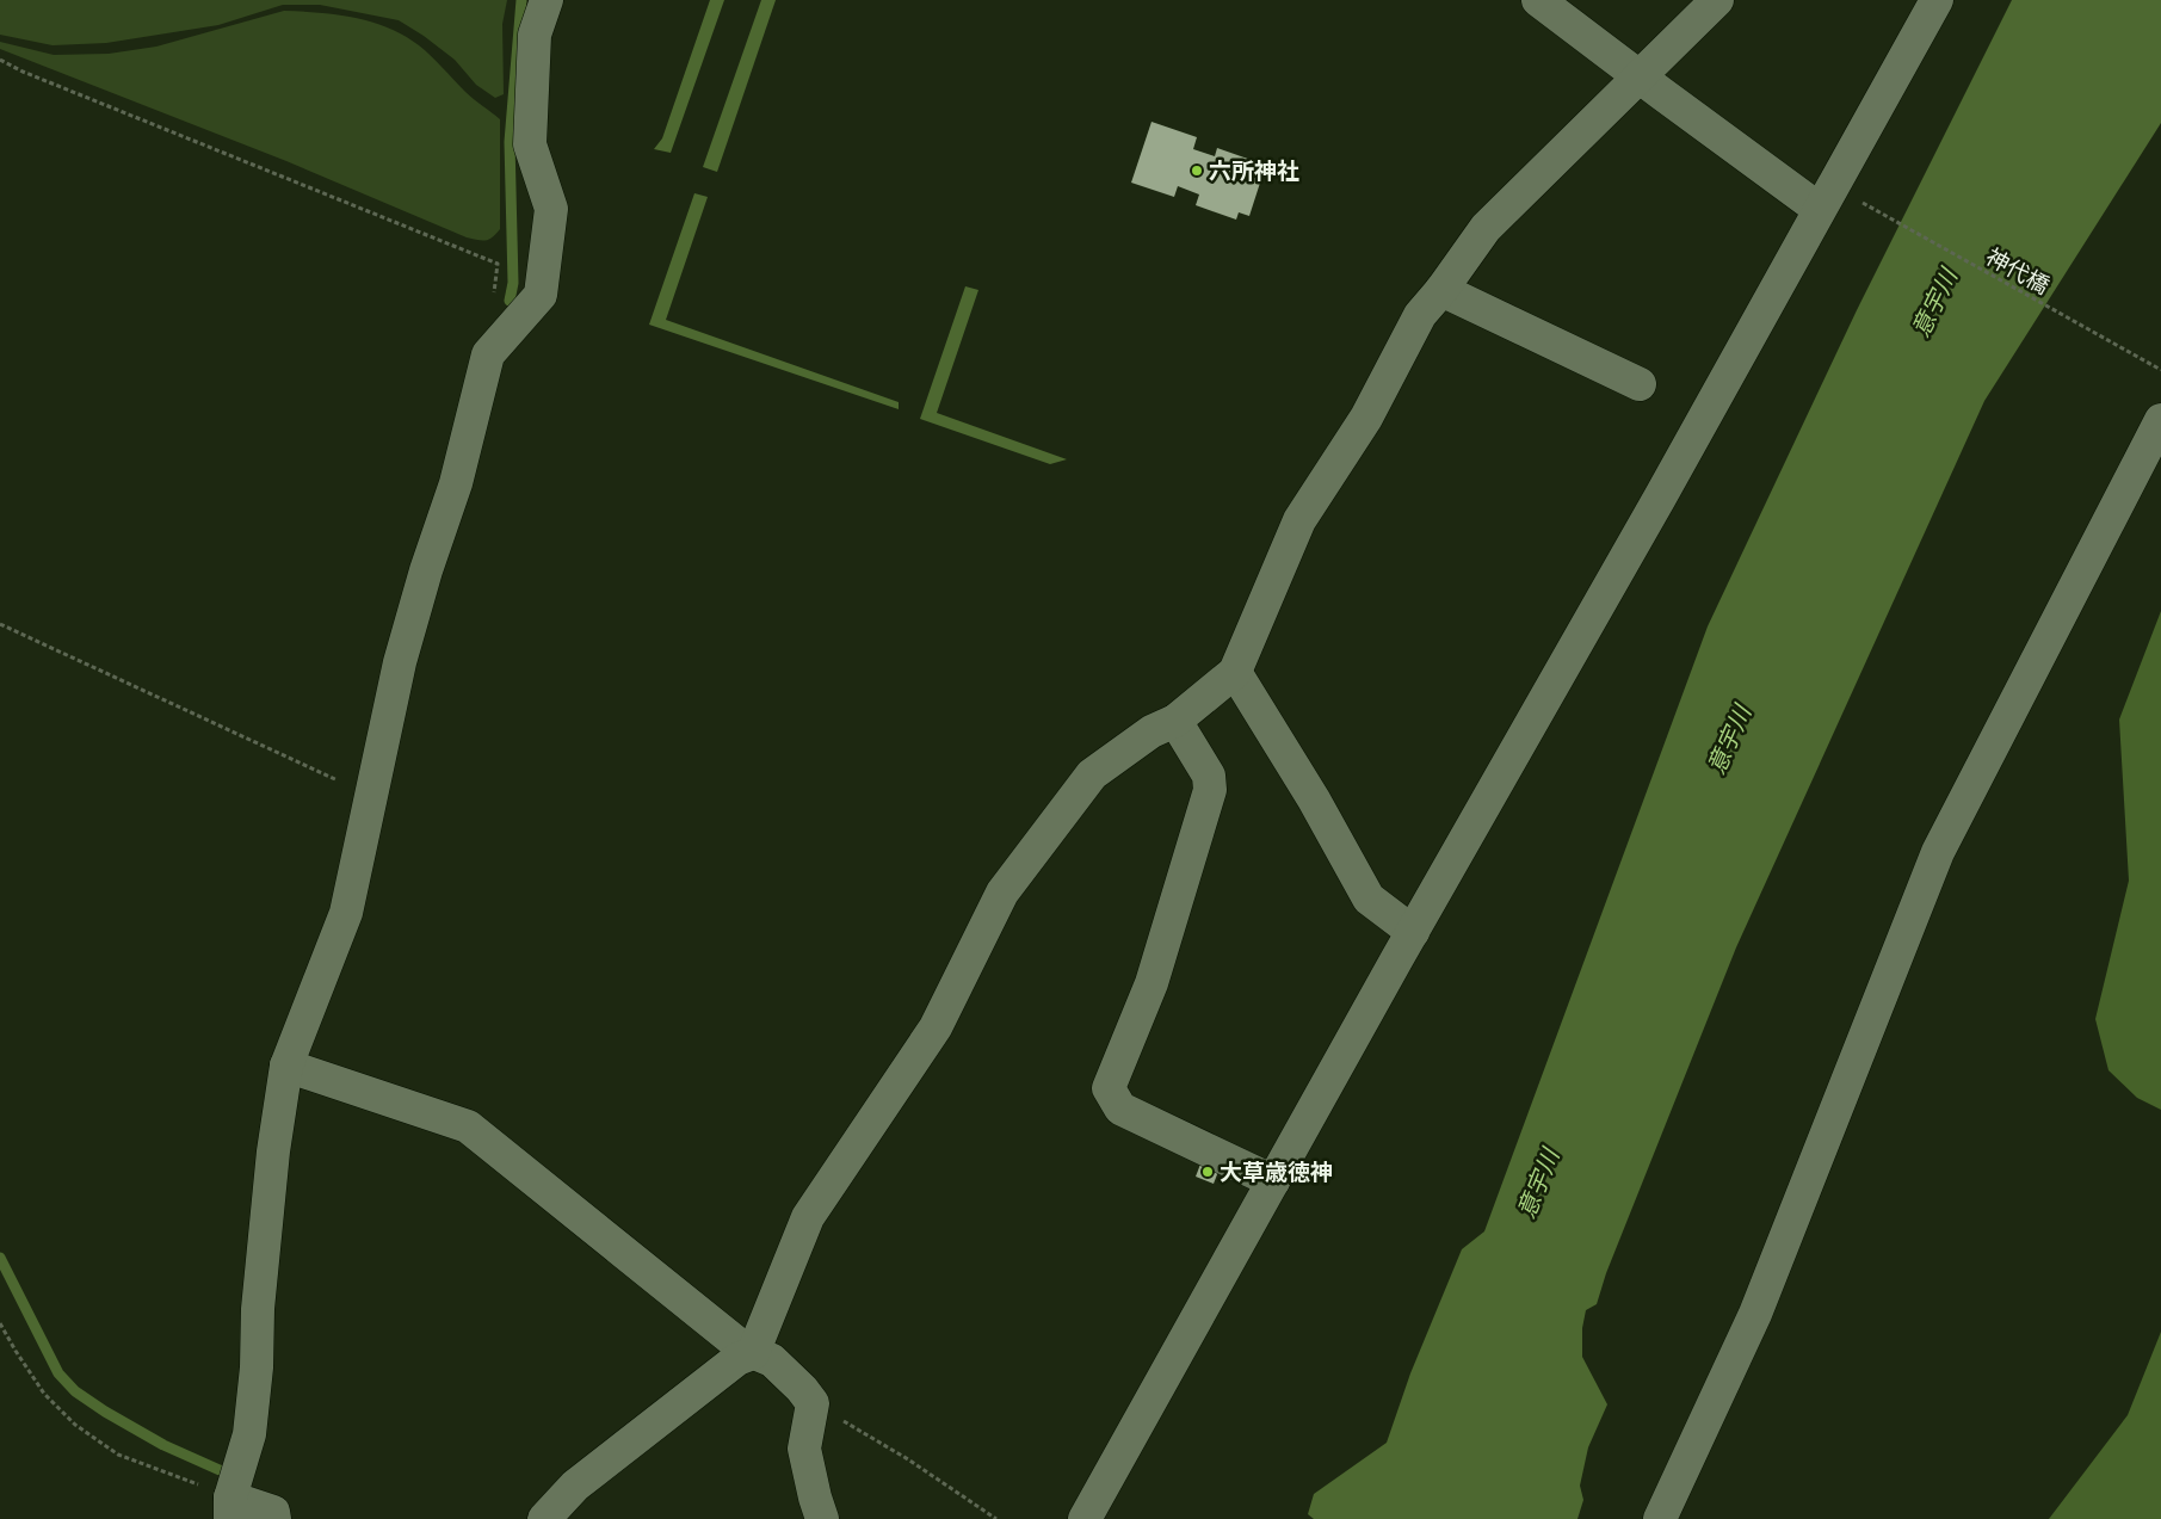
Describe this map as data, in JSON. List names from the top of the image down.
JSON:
{
  "streets": {
    "path": ["神代橋"]
  },
  "water": ["意宇川"],
  "places": ["六所神社", "大草歳徳神"]
}
